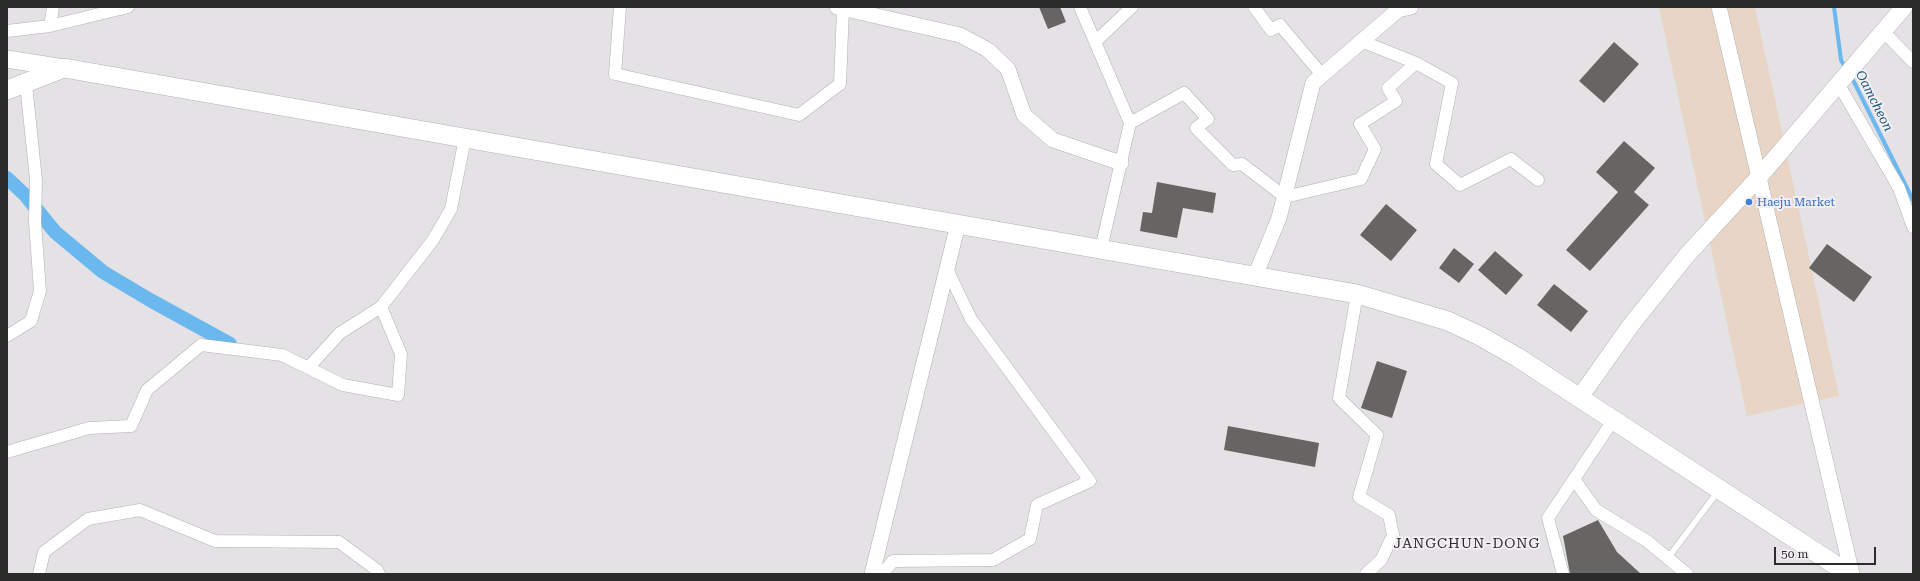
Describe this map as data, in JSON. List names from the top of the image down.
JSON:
{
  "districts": ["JANGCHUN-DONG"],
  "water": ["Oamcheon"],
  "places": ["Haeju Market"],
  "scale_bar": "50 m"
}
